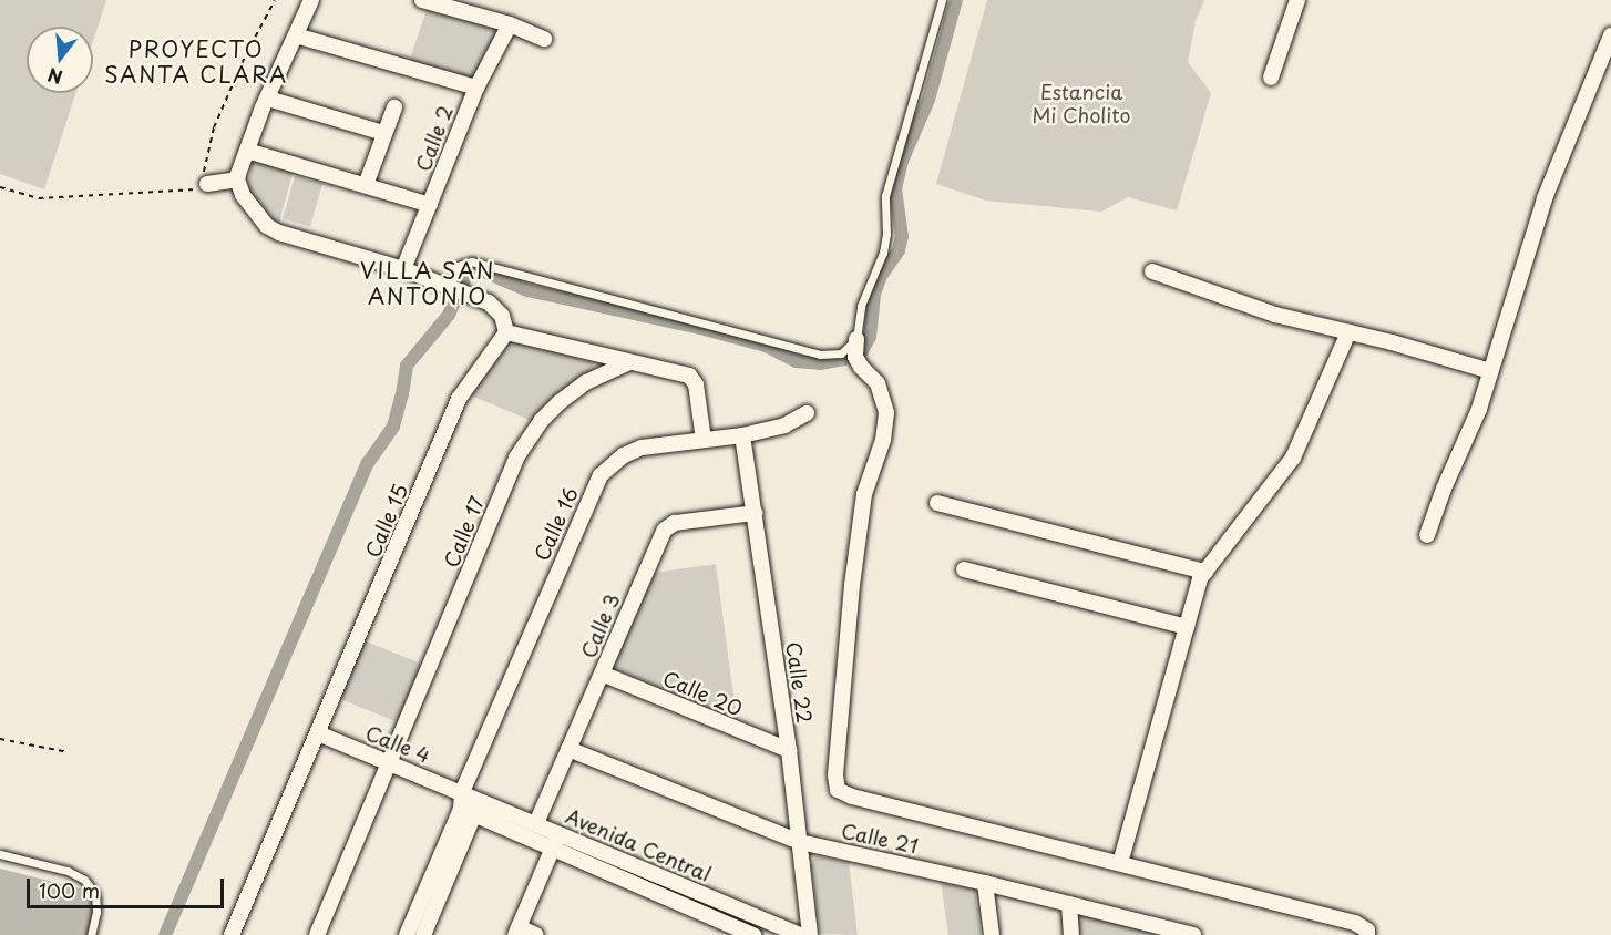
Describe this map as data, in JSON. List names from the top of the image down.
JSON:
{
  "streets": {
    "street": [
      "Calle 2",
      "Calle 15",
      "Calle 16",
      "Calle 17",
      "Calle 3",
      "Calle 22",
      "Calle 20",
      "Calle 4",
      "Calle 21",
      "Avenida Central"
    ]
  },
  "crossings": [
    ["Calle 15", "Calle 4"],
    ["Calle 16", "Calle 22"],
    ["Calle 16", "Calle 4"],
    ["Calle 16", "Avenida Central"],
    ["Calle 17", "Calle 4"],
    ["Calle 3", "Calle 22"],
    ["Calle 3", "Calle 20"],
    ["Calle 3", "Calle 21"],
    ["Calle 3", "Avenida Central"],
    ["Calle 22", "Calle 20"],
    ["Calle 22", "Calle 21"],
    ["Calle 4", "Avenida Central"]
  ],
  "districts": ["PROYECTO SANTA CLARA", "VILLA SAN ANTONIO"],
  "parks": ["Estancia Mi Cholito"],
  "scale_bar": "100 m",
  "north": "bottom"
}
